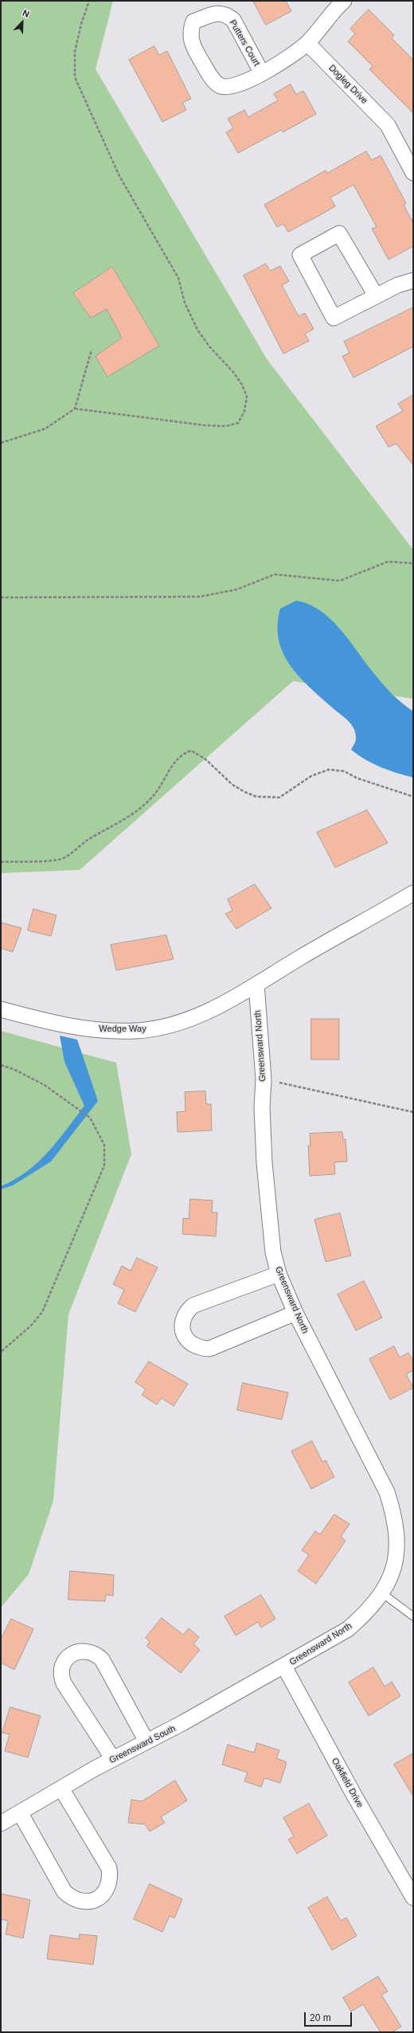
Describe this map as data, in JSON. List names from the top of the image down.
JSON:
{
  "streets": {
    "street": [
      "Putters Court",
      "Dogleg Drive",
      "Wedge Way",
      "Greensward North",
      "Greensward South",
      "Oakfield Drive"
    ]
  },
  "crossings": [
    ["Putters Court", "Dogleg Drive"],
    ["Wedge Way", "Greensward North"],
    ["Greensward North", "Greensward South"],
    ["Greensward North", "Oakfield Drive"],
    ["Greensward South", "Oakfield Drive"]
  ],
  "scale_bar": "20 m",
  "north": "top right"
}
